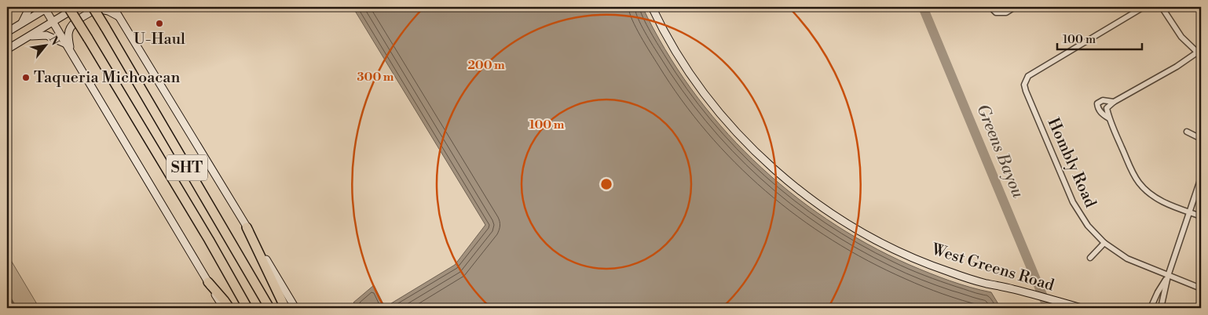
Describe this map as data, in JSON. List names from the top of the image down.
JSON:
{
  "streets": {
    "highway": ["SHT"],
    "main road": ["West Greens Road"],
    "street": ["Hombly Road"]
  },
  "water": ["Greens Bayou"],
  "places": ["U-Haul", "Taqueria Michoacan"],
  "scale_bar": "100 m",
  "north": "top right",
  "rings": ["200 m", "300 m", "100 m"]
}
